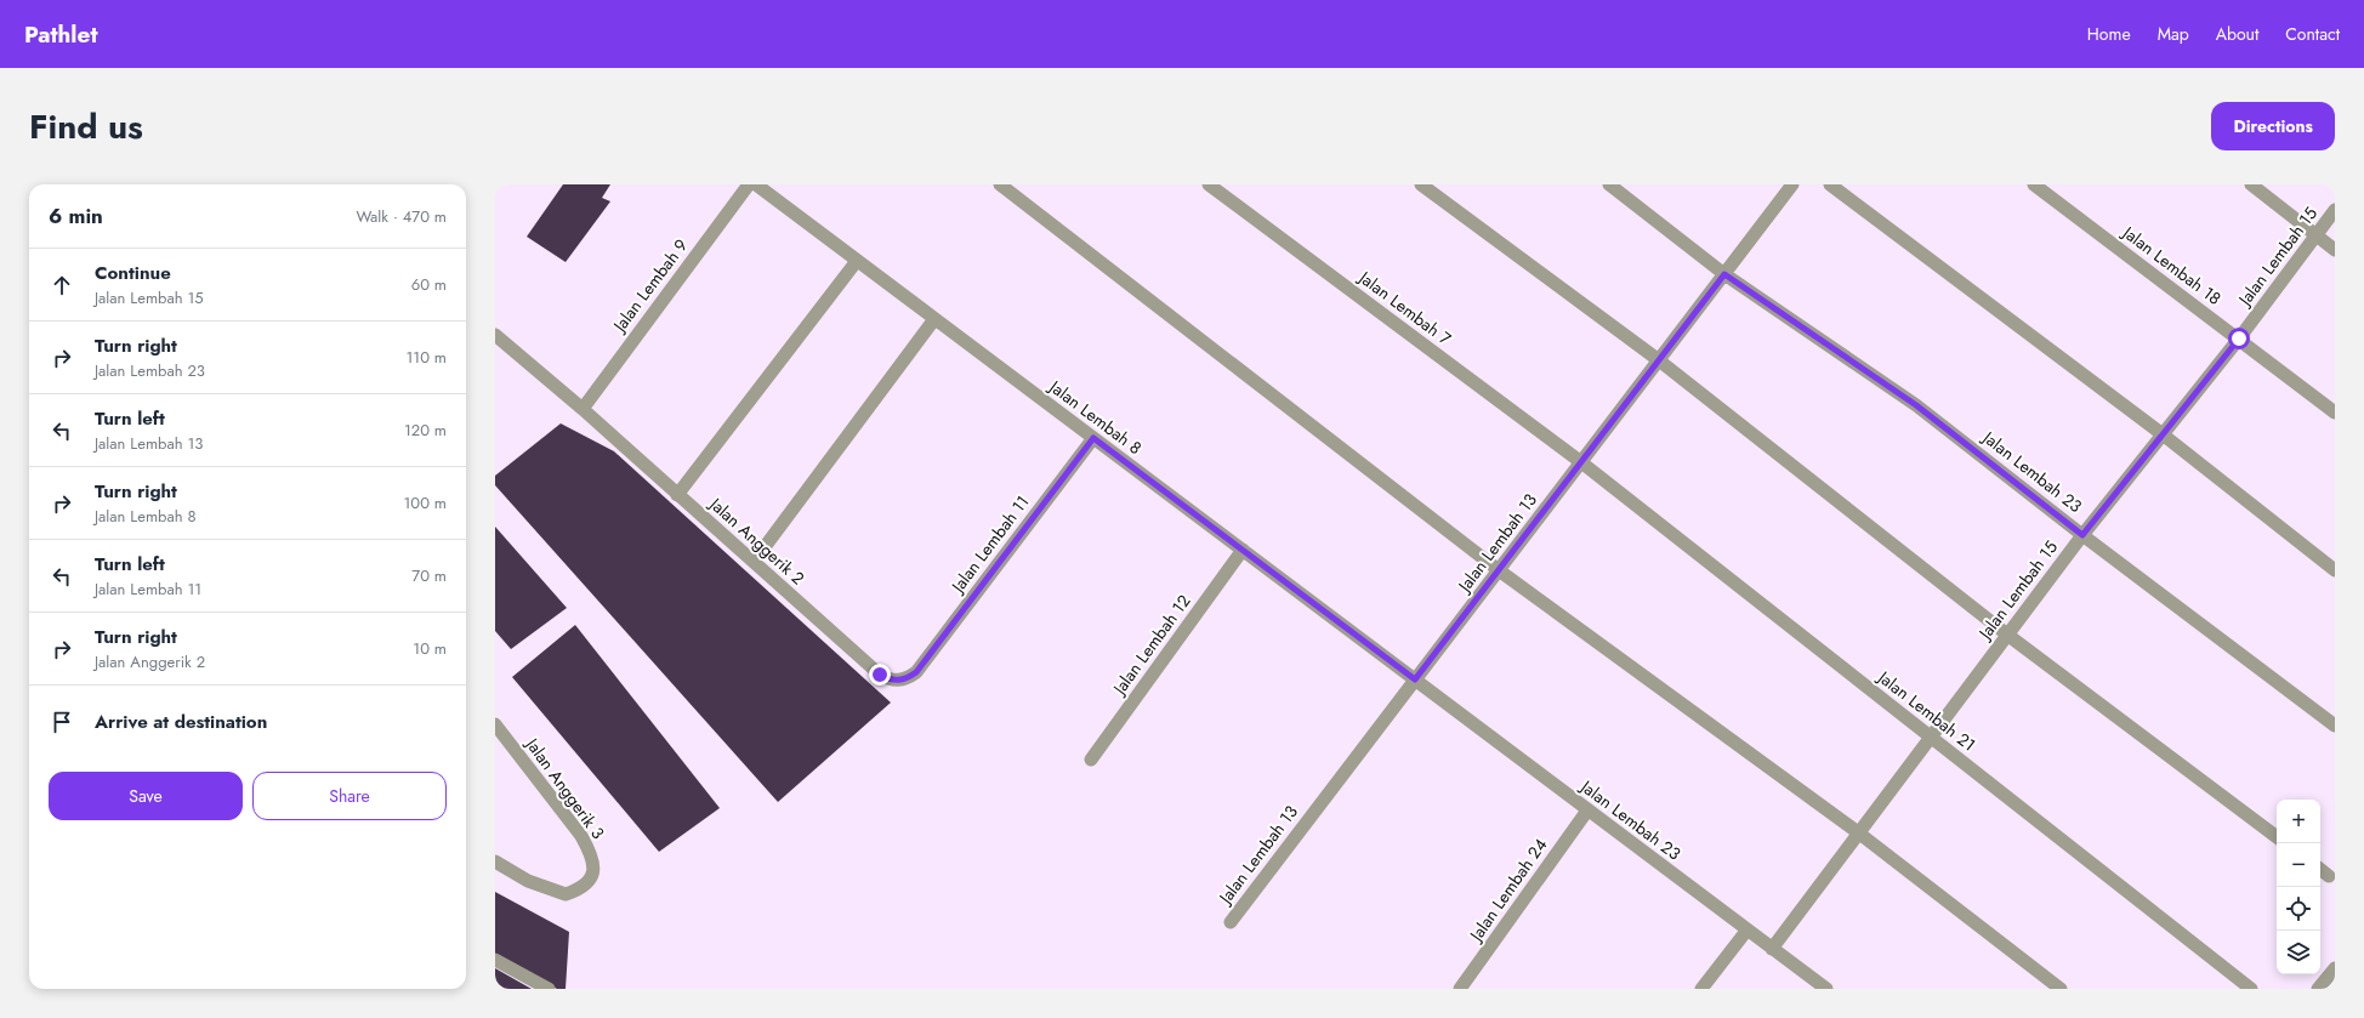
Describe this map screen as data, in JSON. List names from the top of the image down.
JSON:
{
  "streets": {
    "street": [
      "Jalan Lembah 15",
      "Jalan Lembah 18",
      "Jalan Lembah 9",
      "Jalan Lembah 7",
      "Jalan Lembah 8",
      "Jalan Lembah 23",
      "Jalan Anggerik 2",
      "Jalan Lembah 13",
      "Jalan Lembah 11",
      "Jalan Lembah 12",
      "Jalan Lembah 21",
      "Jalan Anggerik 3",
      "Jalan Lembah 24"
    ]
  },
  "crossings": [
    ["Jalan Lembah 15", "Jalan Lembah 18"],
    ["Jalan Lembah 15", "Jalan Lembah 23"],
    ["Jalan Lembah 15", "Jalan Lembah 21"],
    ["Jalan Lembah 9", "Jalan Anggerik 2"],
    ["Jalan Lembah 7", "Jalan Lembah 13"],
    ["Jalan Lembah 7", "Jalan Lembah 21"],
    ["Jalan Lembah 8", "Jalan Lembah 23"],
    ["Jalan Lembah 8", "Jalan Lembah 13"],
    ["Jalan Lembah 8", "Jalan Lembah 11"],
    ["Jalan Lembah 8", "Jalan Lembah 12"],
    ["Jalan Lembah 23", "Jalan Lembah 13"],
    ["Jalan Lembah 23", "Jalan Lembah 24"],
    ["Jalan Anggerik 2", "Jalan Lembah 11"],
    ["Jalan Lembah 13", "Jalan Lembah 21"]
  ],
  "page": {
    "header": "Pathlet",
    "nav": [
      "Home",
      "Map",
      "About",
      "Contact"
    ],
    "title": "Find us",
    "buttons": [
      "Directions",
      ["Save", "Share"]
    ],
    "heading": ["6 min", "Walk · 470 m"],
    "list": [
      ["Continue", "Jalan Lembah 15", "60 m"],
      ["Turn right", "Jalan Lembah 23", "110 m"],
      ["Turn left", "Jalan Lembah 13", "120 m"],
      ["Turn right", "Jalan Lembah 8", "100 m"],
      ["Turn left", "Jalan Lembah 11", "70 m"],
      ["Turn right", "Jalan Anggerik 2", "10 m"],
      "Arrive at destination"
    ],
    "map_buttons": ["+", "−"]
  }
}
